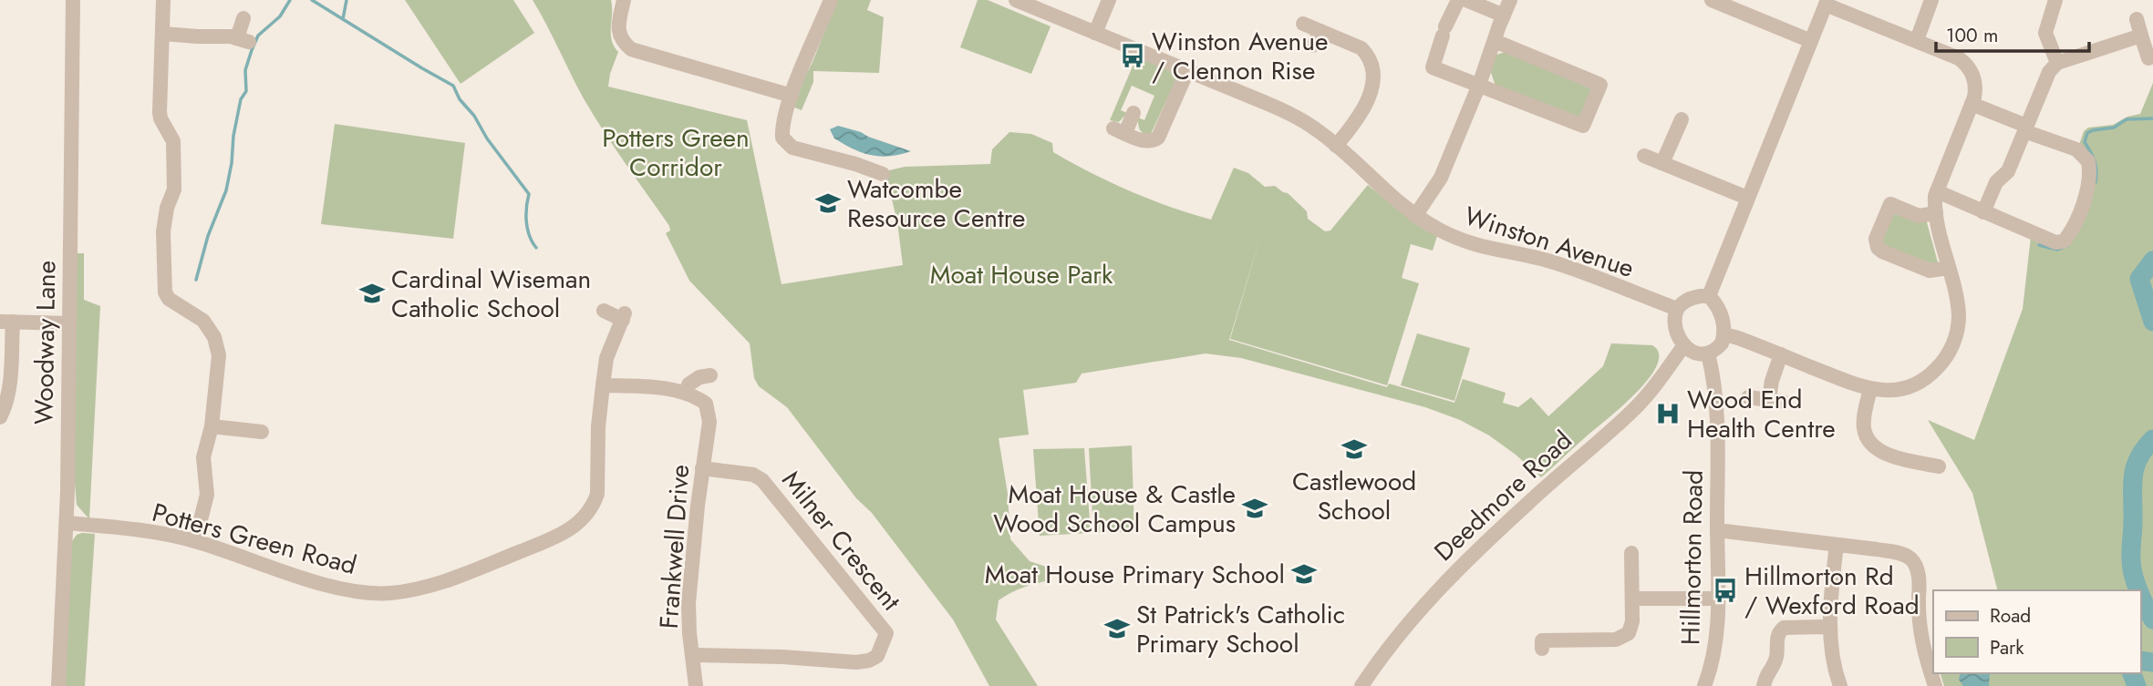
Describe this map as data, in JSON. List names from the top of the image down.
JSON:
{
  "streets": {
    "street": [
      "Winston Avenue",
      "Woodway Lane",
      "Deedmore Road",
      "Potters Green Road",
      "Milner Crescent",
      "Frankwell Drive",
      "Hillmorton Road"
    ]
  },
  "crossings": [
    ["Winston Avenue", "Deedmore Road"],
    ["Winston Avenue", "Hillmorton Road"],
    ["Woodway Lane", "Potters Green Road"],
    ["Deedmore Road", "Hillmorton Road"],
    ["Milner Crescent", "Frankwell Drive"]
  ],
  "parks": ["Potters Green Corridor", "Moat House Park"],
  "places": {
    "bus stop": ["Winston Avenue / Clennon Rise", "Hillmorton Rd / Wexford Road"],
    "school or university": [
      "Watcombe Resource Centre",
      "Cardinal Wiseman Catholic School",
      "Castlewood School",
      "Moat House & Castle Wood School Campus",
      "Moat House Primary School",
      "St Patrick's Catholic Primary School"
    ],
    "hospital": ["Wood End Health Centre"]
  },
  "legend": ["Road", "Park"],
  "scale_bar": "100 m"
}
